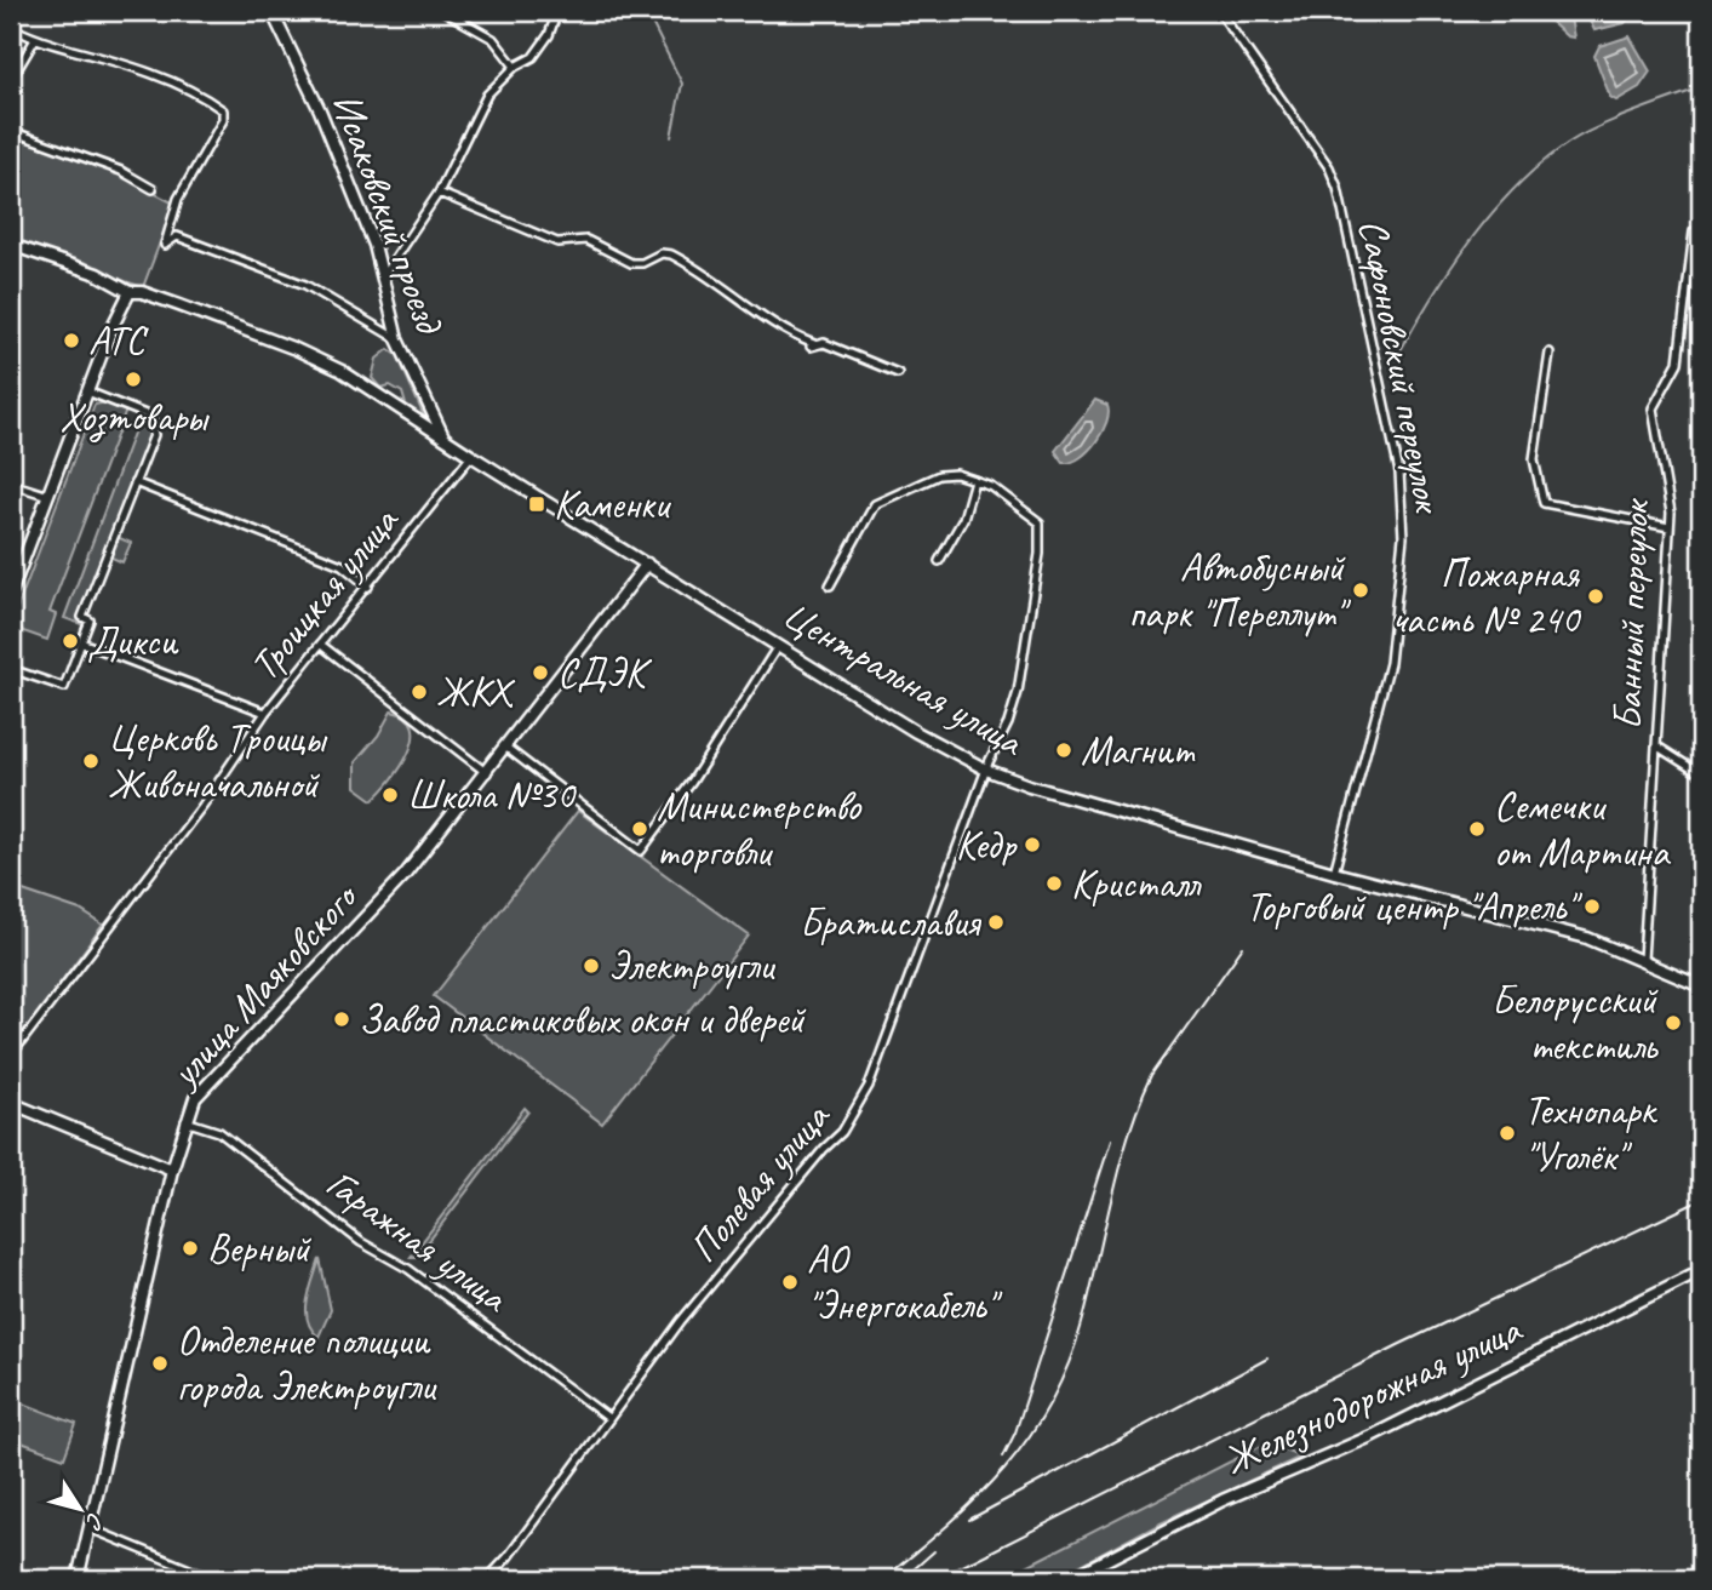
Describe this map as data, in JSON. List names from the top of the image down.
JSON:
{
  "streets": {
    "main road": [
      "Исаковский проезд",
      "Центральная улица",
      "улица Маяковского",
      "Железнодорожная улица"
    ],
    "street": [
      "Сафоновский переулок",
      "Троицкая улица",
      "Банный переулок",
      "Полевая улица",
      "Гаражная улица"
    ]
  },
  "crossings": [
    ["Исаковский проезд", "Центральная улица"],
    ["Сафоновский переулок", "Центральная улица"],
    ["Троицкая улица", "Центральная улица"],
    ["Банный переулок", "Центральная улица"],
    ["Центральная улица", "улица Маяковского"],
    ["Центральная улица", "Полевая улица"],
    ["улица Маяковского", "Гаражная улица"],
    ["Полевая улица", "Гаражная улица"]
  ],
  "places": {
    "other": [
      "АТС",
      "Хозтовары",
      "Автобусный парк \"Переллут\"",
      "Пожарная часть № 240",
      "Дикси",
      "СДЭК",
      "ЖКХ",
      "Магнит",
      "Церковь Троицы Живоначальной",
      "Школа №30",
      "Министерство торговли",
      "Семечки от Мартина",
      "Кедр",
      "Кристалл",
      "Торговый центр \"Апрель\"",
      "Братиславия",
      "Электроугли",
      "Завод пластиковых окон и дверей",
      "Белорусский текстиль",
      "Технопарк \"Уголёк\"",
      "Верный",
      "АО \"Энергокабель\"",
      "Отделение полиции города Электроугли"
    ],
    "transit": ["Каменки"]
  },
  "north": "bottom right"
}
